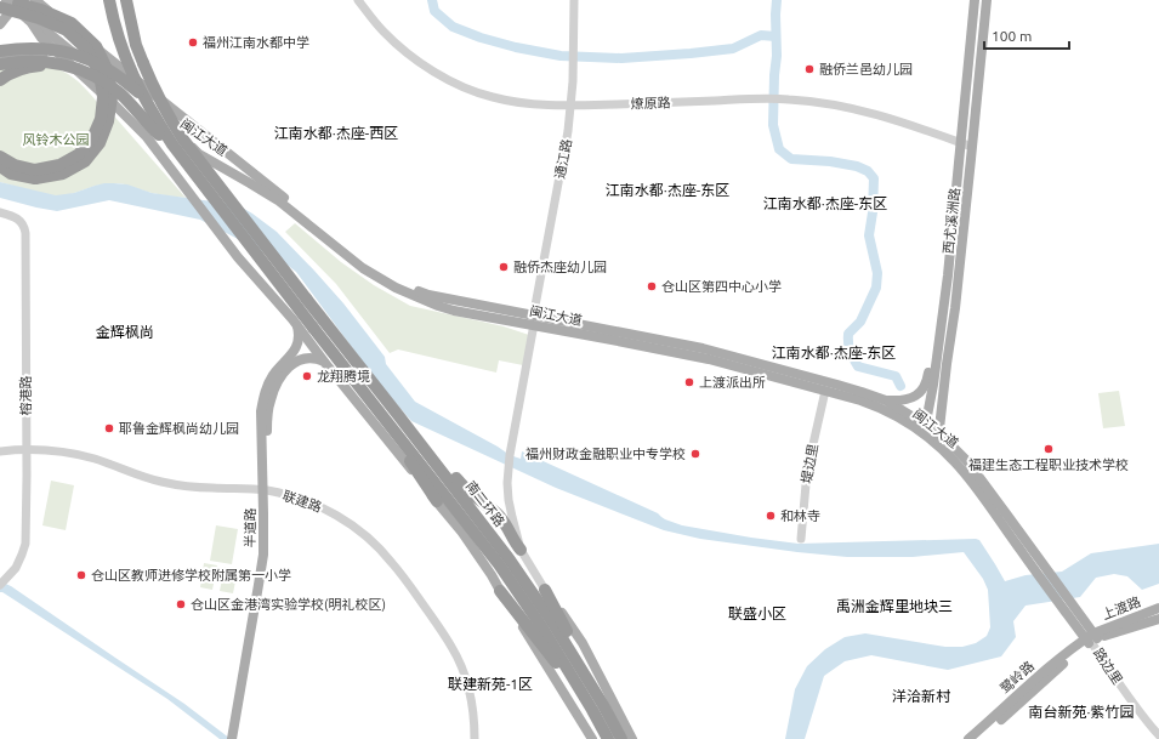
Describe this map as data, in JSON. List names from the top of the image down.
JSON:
{
  "streets": {
    "highway": ["南二环路"],
    "main road": [
      "闽江大道",
      "西尤溪洲路",
      "半道路",
      "上渡路",
      "鹭岭路"
    ],
    "street": [
      "燎原路",
      "通江路",
      "榕港路",
      "堤边里",
      "联建路",
      "路边里"
    ]
  },
  "crossings": [
    ["燎原路", "通江路"],
    ["燎原路", "西尤溪洲路"],
    ["闽江大道", "通江路"],
    ["闽江大道", "西尤溪洲路"],
    ["闽江大道", "堤边里"],
    ["闽江大道", "上渡路"],
    ["闽江大道", "路边里"],
    ["闽江大道", "鹭岭路"],
    ["榕港路", "联建路"],
    ["联建路", "半道路"],
    ["上渡路", "路边里"],
    ["上渡路", "鹭岭路"],
    ["路边里", "鹭岭路"]
  ],
  "districts": [
    "江南水都·杰座-西区",
    "江南水都·杰座-东区",
    "江南水都·杰座-东区",
    "金辉枫尚",
    "江南水都·杰座-东区",
    "禹洲金辉里地块三",
    "联盛小区",
    "联建新苑-1区",
    "洋洽新村",
    "南台新苑·紫竹园"
  ],
  "parks": ["风铃木公园"],
  "places": [
    "福州江南水都中学",
    "融侨兰邑幼儿园",
    "融侨杰座幼儿园",
    "仓山区第四中心小学",
    "龙翔腾境",
    "上渡派出所",
    "耶鲁金辉枫尚幼儿园",
    "福建生态工程职业技术学校",
    "福州财政金融职业中专学校",
    "和林寺",
    "仓山区教师进修学校附属第一小学",
    "仓山区金港湾实验学校(明礼校区)"
  ],
  "scale_bar": "100 m"
}
